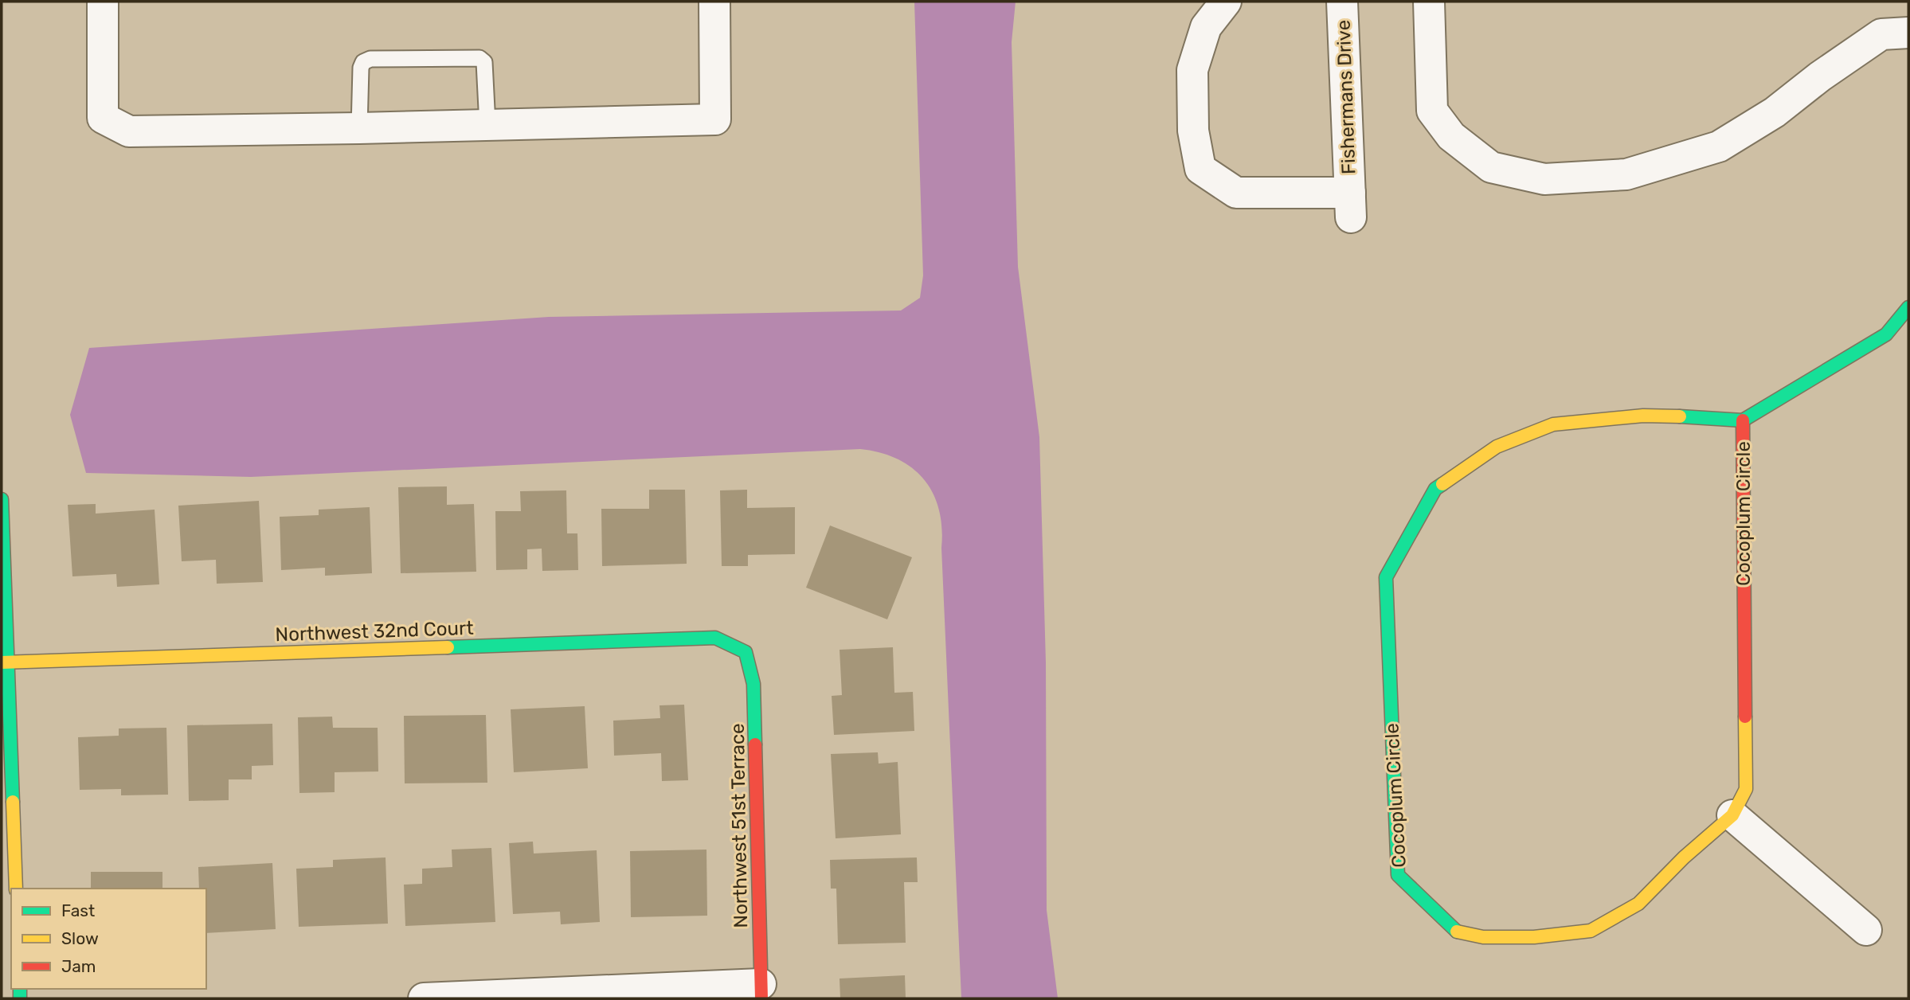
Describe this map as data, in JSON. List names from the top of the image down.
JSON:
{
  "streets": {
    "street": [
      "Fishermans Drive",
      "Cocoplum Circle",
      "Northwest 32nd Court",
      "Northwest 51st Terrace"
    ]
  },
  "crossings": [
    ["Northwest 32nd Court", "Northwest 51st Terrace"]
  ],
  "legend": ["Fast", "Slow", "Jam"]
}
